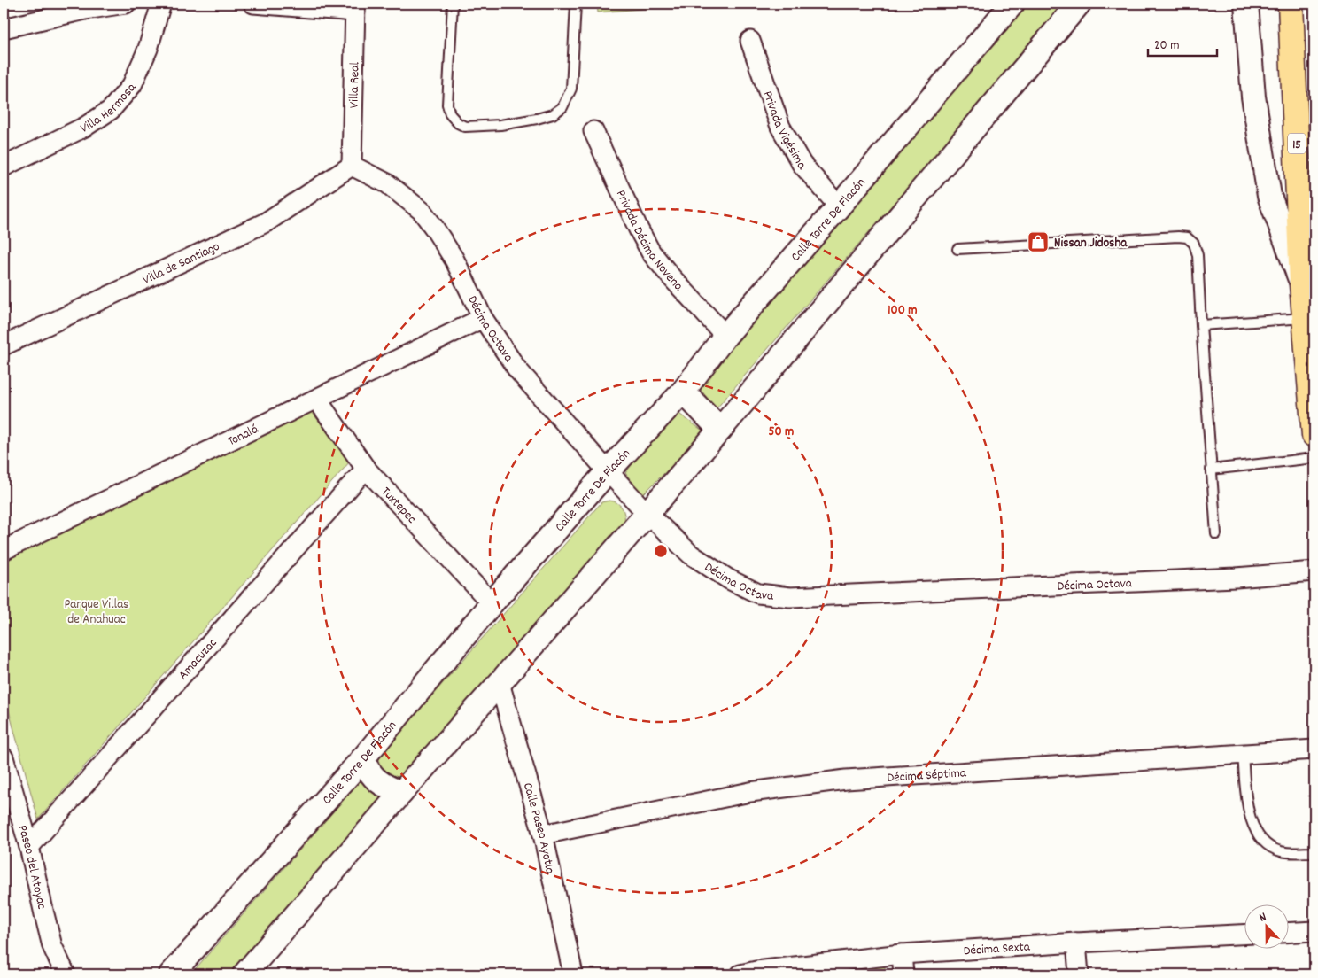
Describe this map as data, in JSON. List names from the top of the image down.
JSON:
{
  "streets": {
    "highway": ["15"],
    "street": [
      "Villa Real",
      "Villa Hermosa",
      "Privada Vigésima",
      "Calle Torre De Flacón",
      "Privada Décima Novena",
      "Villa de Santiago",
      "Décima Octava",
      "Tonalá",
      "Tuxtepec",
      "Amacuzac",
      "Décima Séptima",
      "Calle Paseo Ayotla",
      "Paseo del Atoyac",
      "Décima Sexta"
    ]
  },
  "crossings": [
    ["Villa Real", "Villa de Santiago"],
    ["Villa Real", "Décima Octava"],
    ["Privada Vigésima", "Calle Torre De Flacón"],
    ["Calle Torre De Flacón", "Privada Décima Novena"],
    ["Calle Torre De Flacón", "Décima Octava"],
    ["Calle Torre De Flacón", "Tuxtepec"],
    ["Villa de Santiago", "Décima Octava"],
    ["Décima Octava", "Tonalá"],
    ["Tonalá", "Tuxtepec"],
    ["Tuxtepec", "Amacuzac"],
    ["Amacuzac", "Paseo del Atoyac"],
    ["Décima Séptima", "Calle Paseo Ayotla"]
  ],
  "parks": ["Parque Villas de Anahuac"],
  "places": {
    "shop": ["Nissan Jidosha"]
  },
  "scale_bar": "20 m",
  "north": "top",
  "rings": ["100 m", "50 m"]
}
